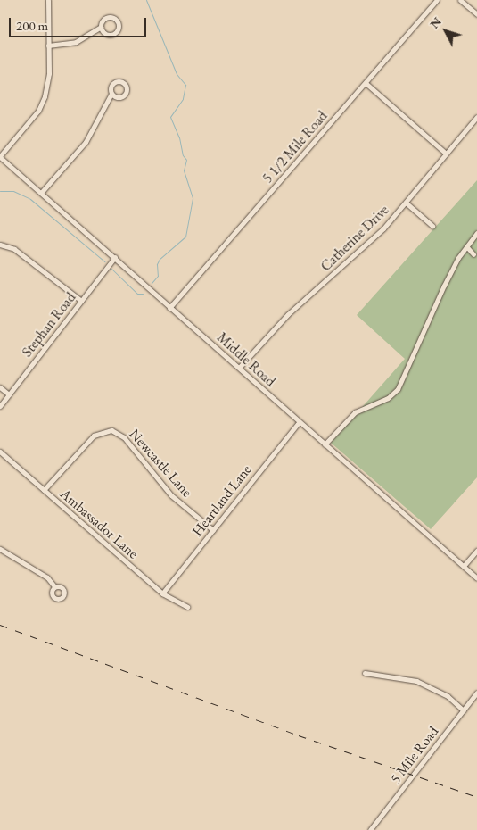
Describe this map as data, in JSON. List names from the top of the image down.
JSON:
{
  "streets": {
    "street": [
      "5 1/2 Mile Road",
      "Catherine Drive",
      "Stephan Road",
      "Middle Road",
      "Newcastle Lane",
      "Heartland Lane",
      "Ambassador Lane",
      "5 Mile Road"
    ]
  },
  "crossings": [
    ["5 1/2 Mile Road", "Middle Road"],
    ["Catherine Drive", "Middle Road"],
    ["Stephan Road", "Middle Road"],
    ["Middle Road", "Heartland Lane"],
    ["Newcastle Lane", "Heartland Lane"],
    ["Newcastle Lane", "Ambassador Lane"],
    ["Heartland Lane", "Ambassador Lane"]
  ],
  "scale_bar": "200 m",
  "north": "top left"
}
